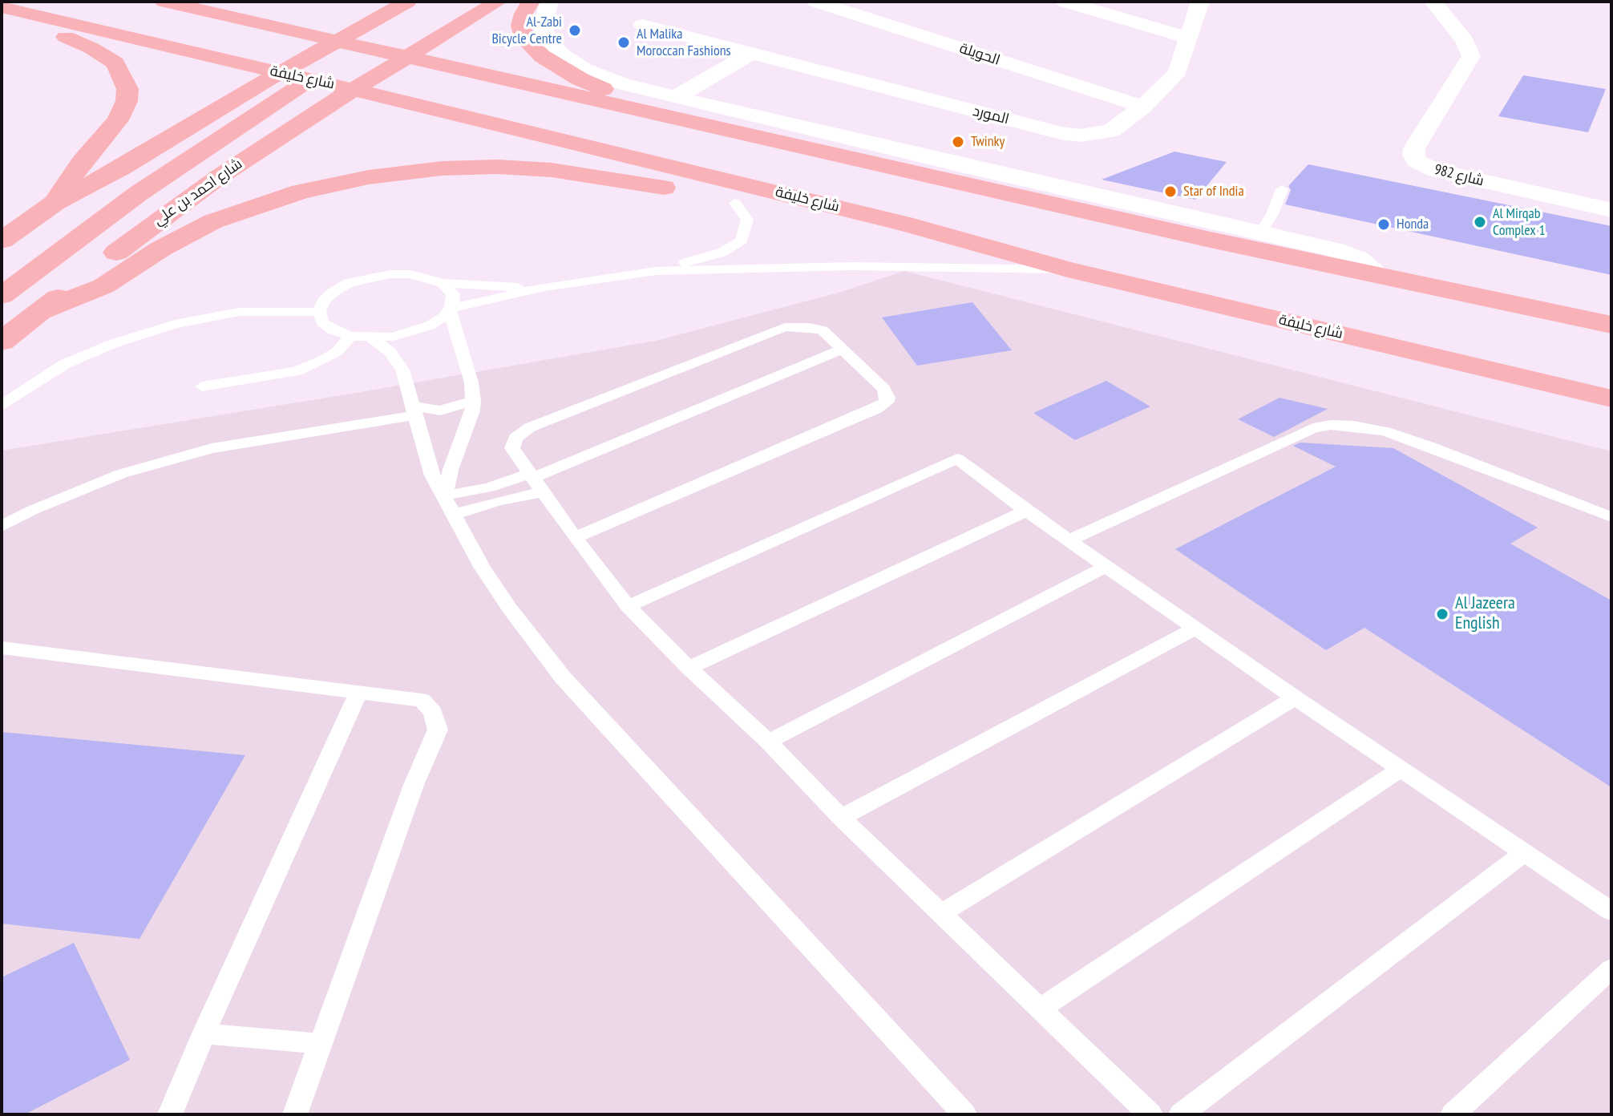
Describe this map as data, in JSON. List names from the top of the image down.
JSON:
{
  "streets": {
    "main road": ["شارع خليفة", "شارع احمد بن علي"],
    "street": ["الحويلة", "المورد", "شارع 982"]
  },
  "crossings": [
    ["الحويلة", "المورد"],
    ["شارع خليفة", "شارع احمد بن علي"]
  ],
  "places": [
    "Al-Zabi Bicycle Centre",
    "Al Malika Moroccan Fashions",
    "Twinky",
    "Star of India",
    "Al Mirqab Complex 1",
    "Honda",
    "Al Jazeera English"
  ]
}
